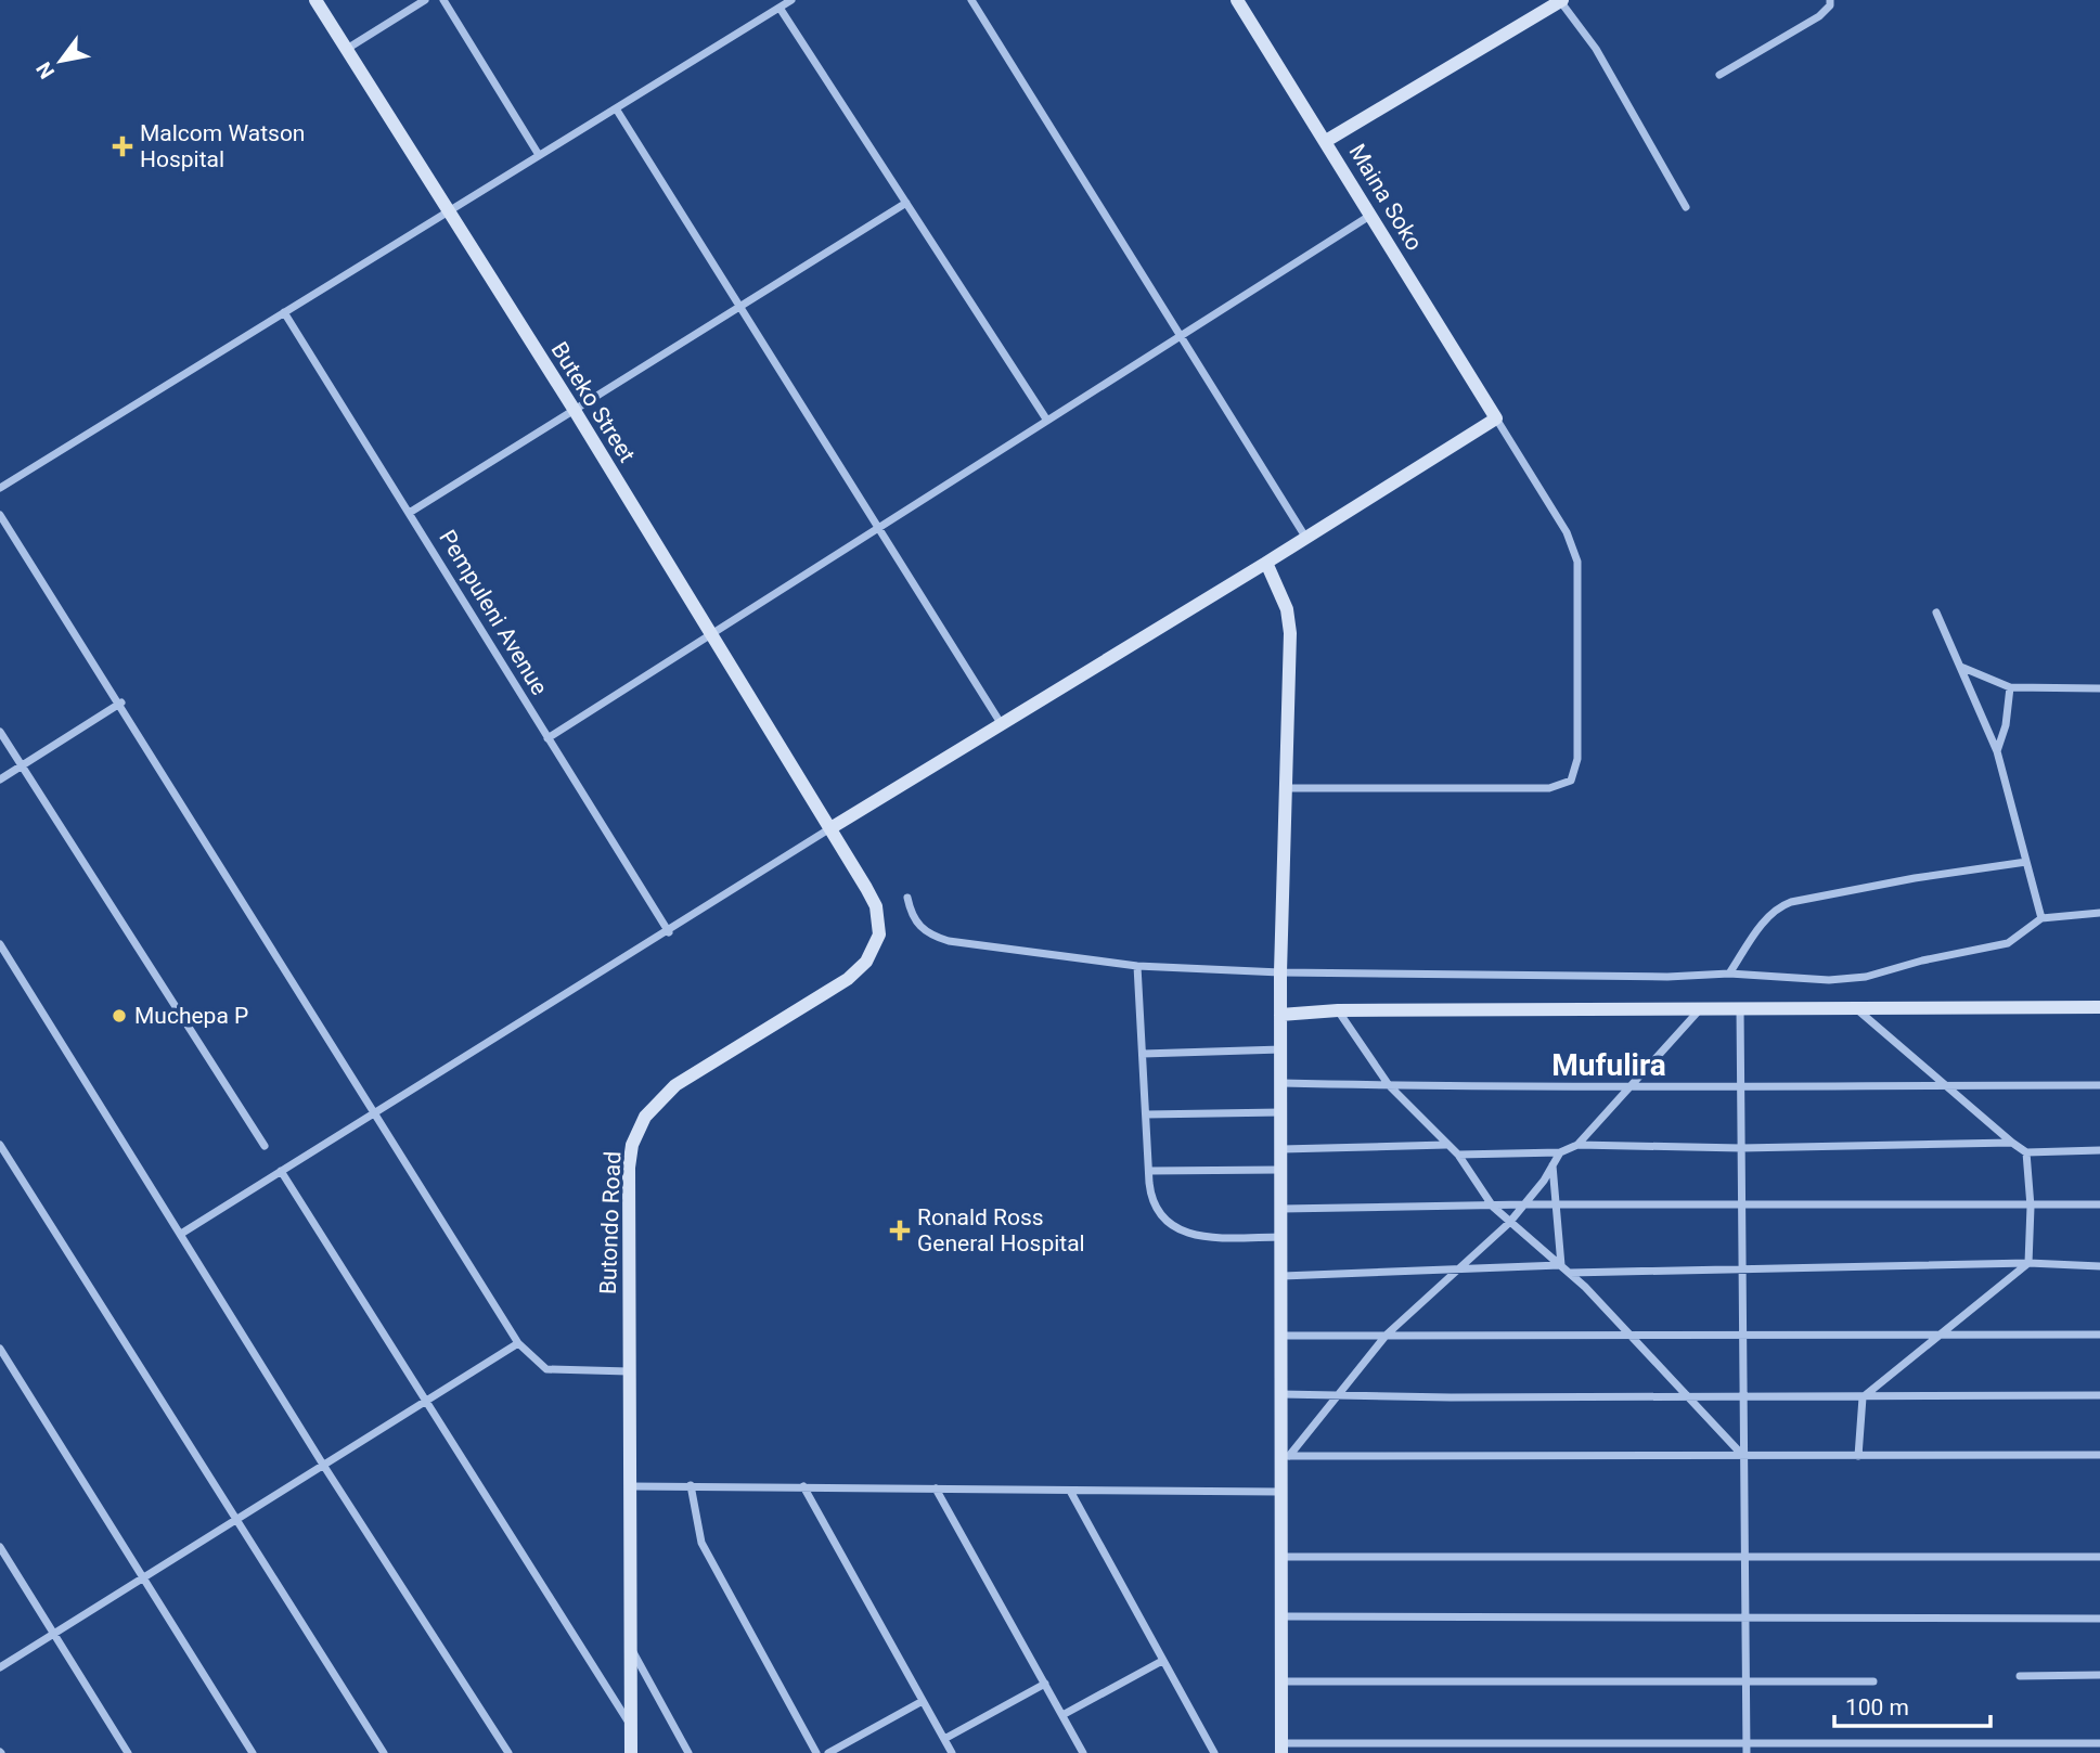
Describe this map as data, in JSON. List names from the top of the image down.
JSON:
{
  "streets": {
    "street": [
      "Maina Soko",
      "Buteko Street",
      "Pempuleni Avenue",
      "Butondo Road"
    ]
  },
  "crossings": [
    ["Buteko Street", "Butondo Road"]
  ],
  "districts": ["Mufulira"],
  "places": {
    "health": ["Malcom Watson Hospital", "Ronald Ross General Hospital"],
    "other": ["Muchepa P"]
  },
  "scale_bar": "100 m",
  "north": "bottom left"
}
